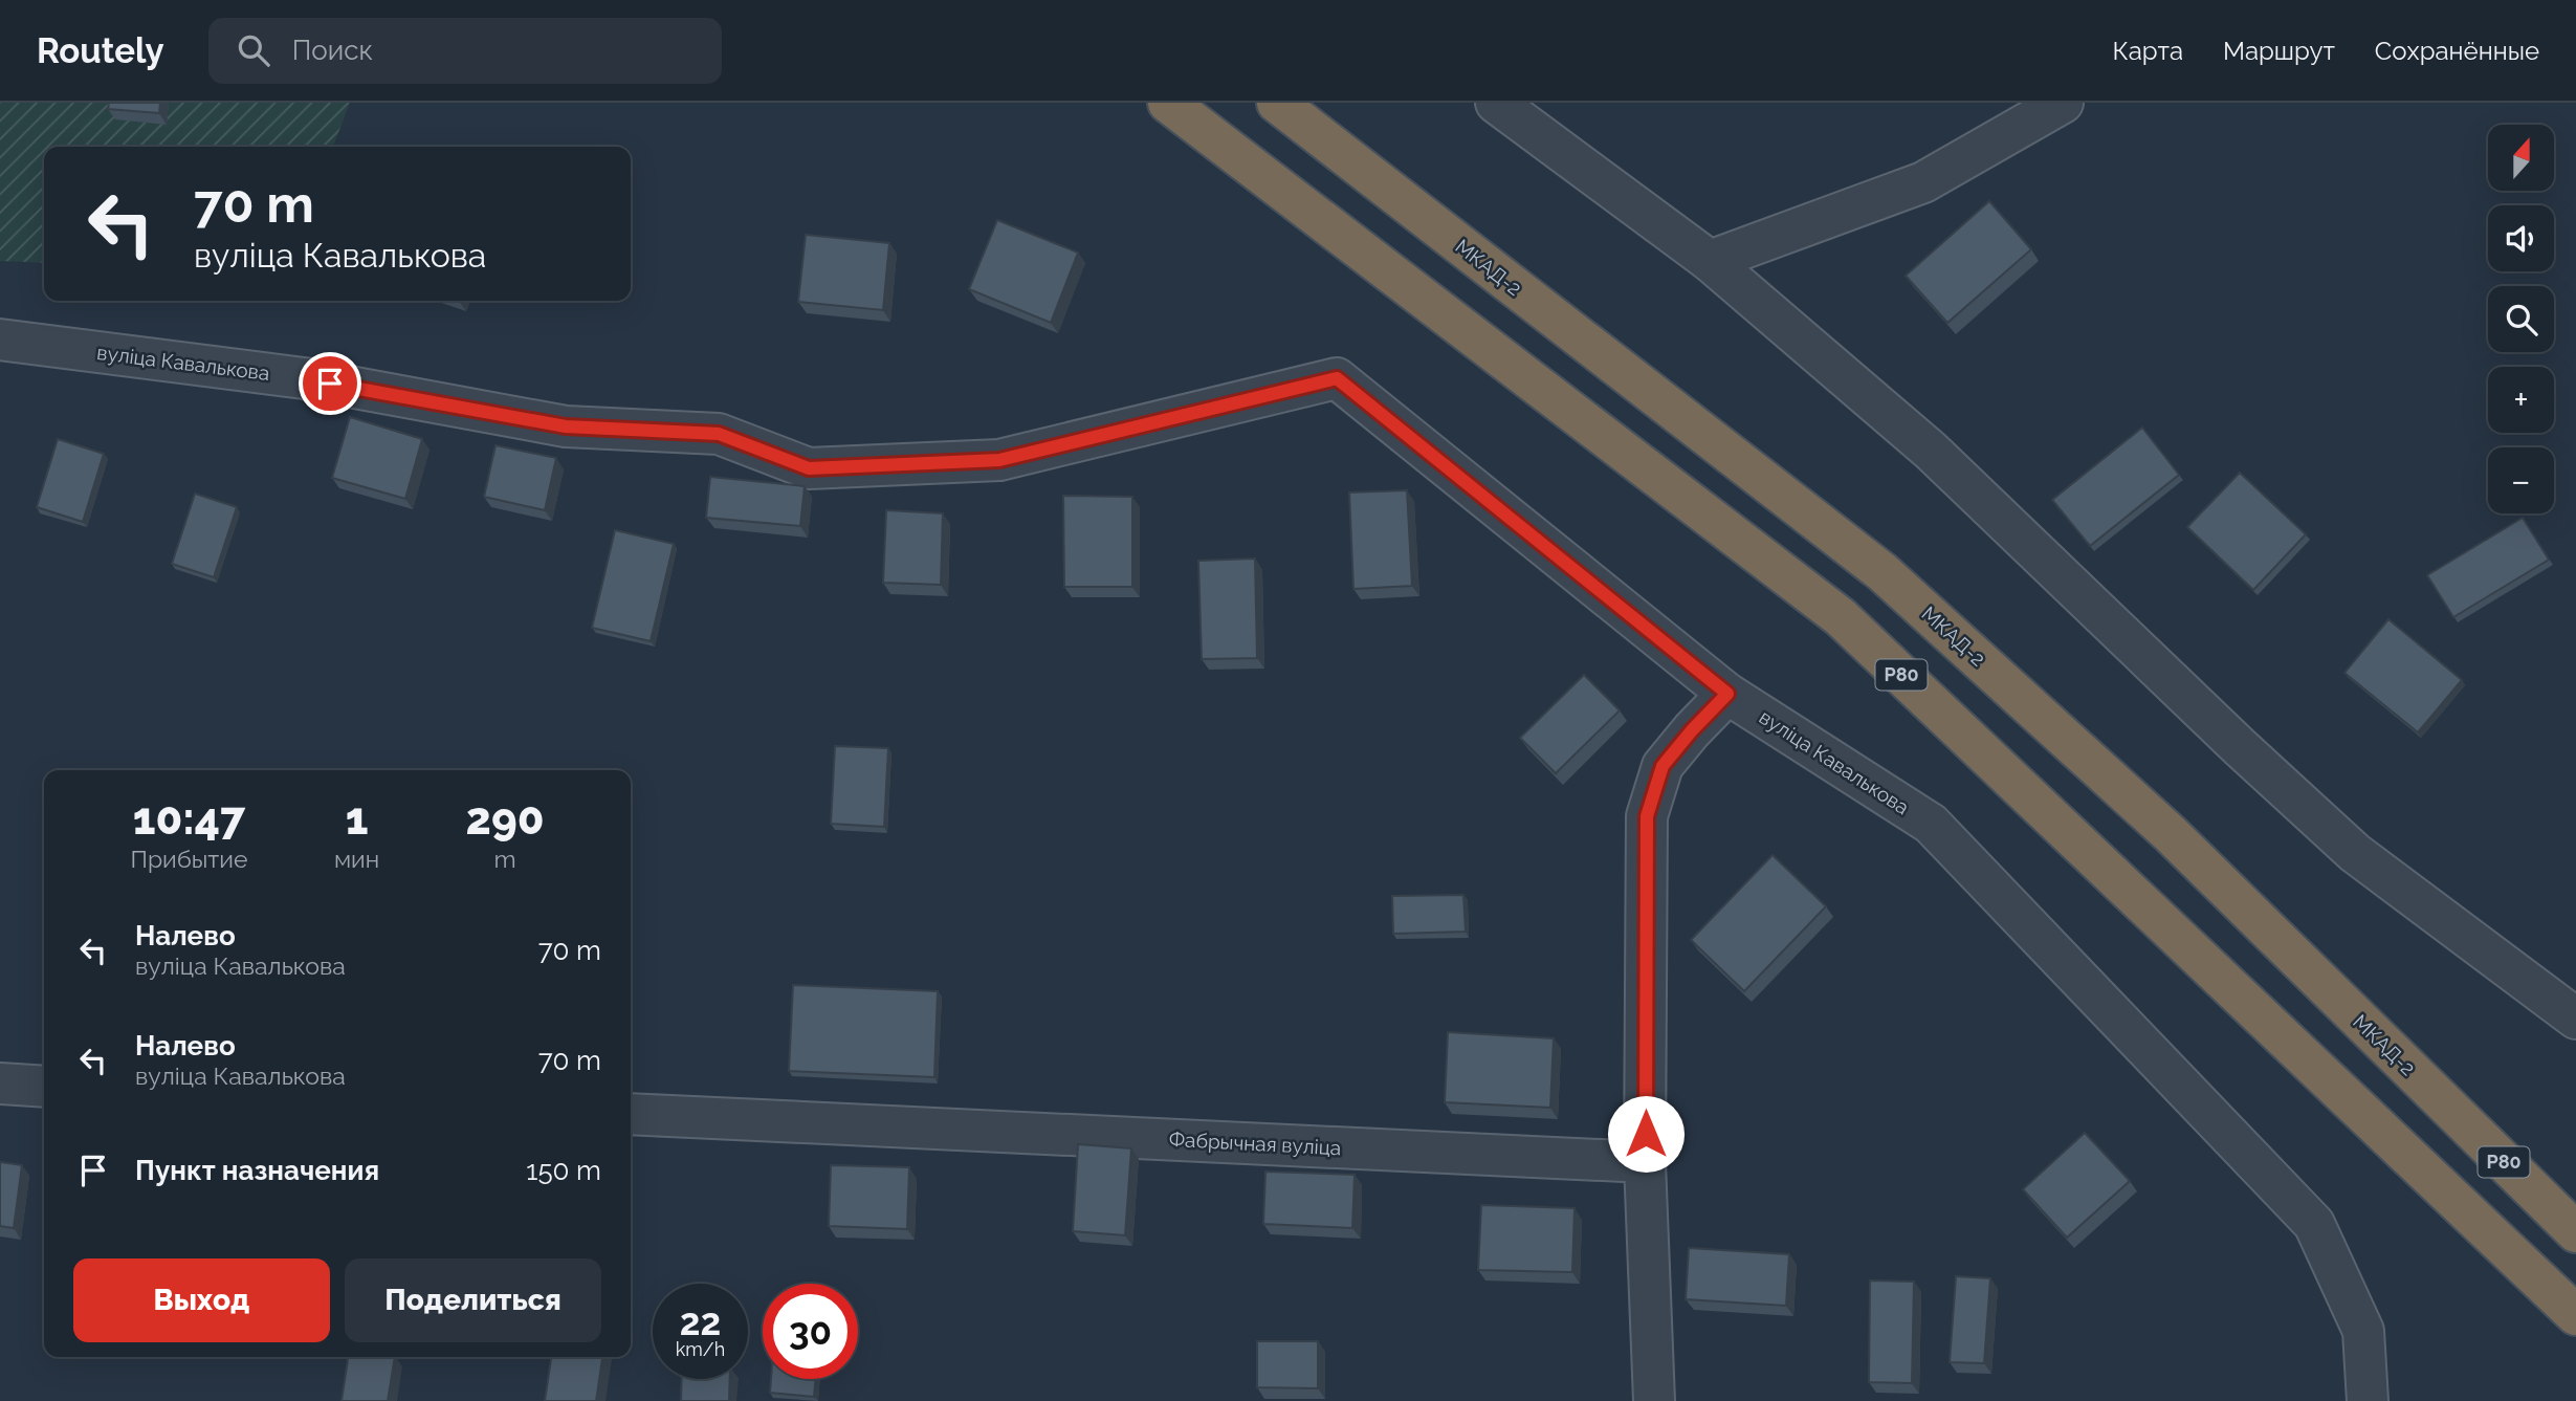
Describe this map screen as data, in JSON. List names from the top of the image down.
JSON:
{
  "streets": {
    "highway": ["МКАД-2", "Р80"],
    "street": ["вуліца Кавалькова", "Фабрычная вуліца"]
  },
  "north": "top",
  "page": {
    "header": "Routely",
    "search": "Поиск",
    "nav": ["Карта", "Маршрут", "Сохранённые"],
    "map_buttons": ["+", "−"],
    "turn": ["70 m", "вуліца Кавалькова"],
    "eta": [
      "10:47",
      "Прибытие",
      "1",
      "мин",
      "290",
      "m"
    ],
    "list": [
      {
        "name": "Налево",
        "note": "вуліца Кавалькова",
        "value": "70 m"
      },
      {
        "name": "Налево",
        "note": "вуліца Кавалькова",
        "value": "70 m"
      },
      {
        "name": "Пункт назначения",
        "value": "150 m"
      }
    ],
    "buttons": ["Выход", "Поделиться"],
    "speed": "22 km/h",
    "limit": "30"
  }
}
